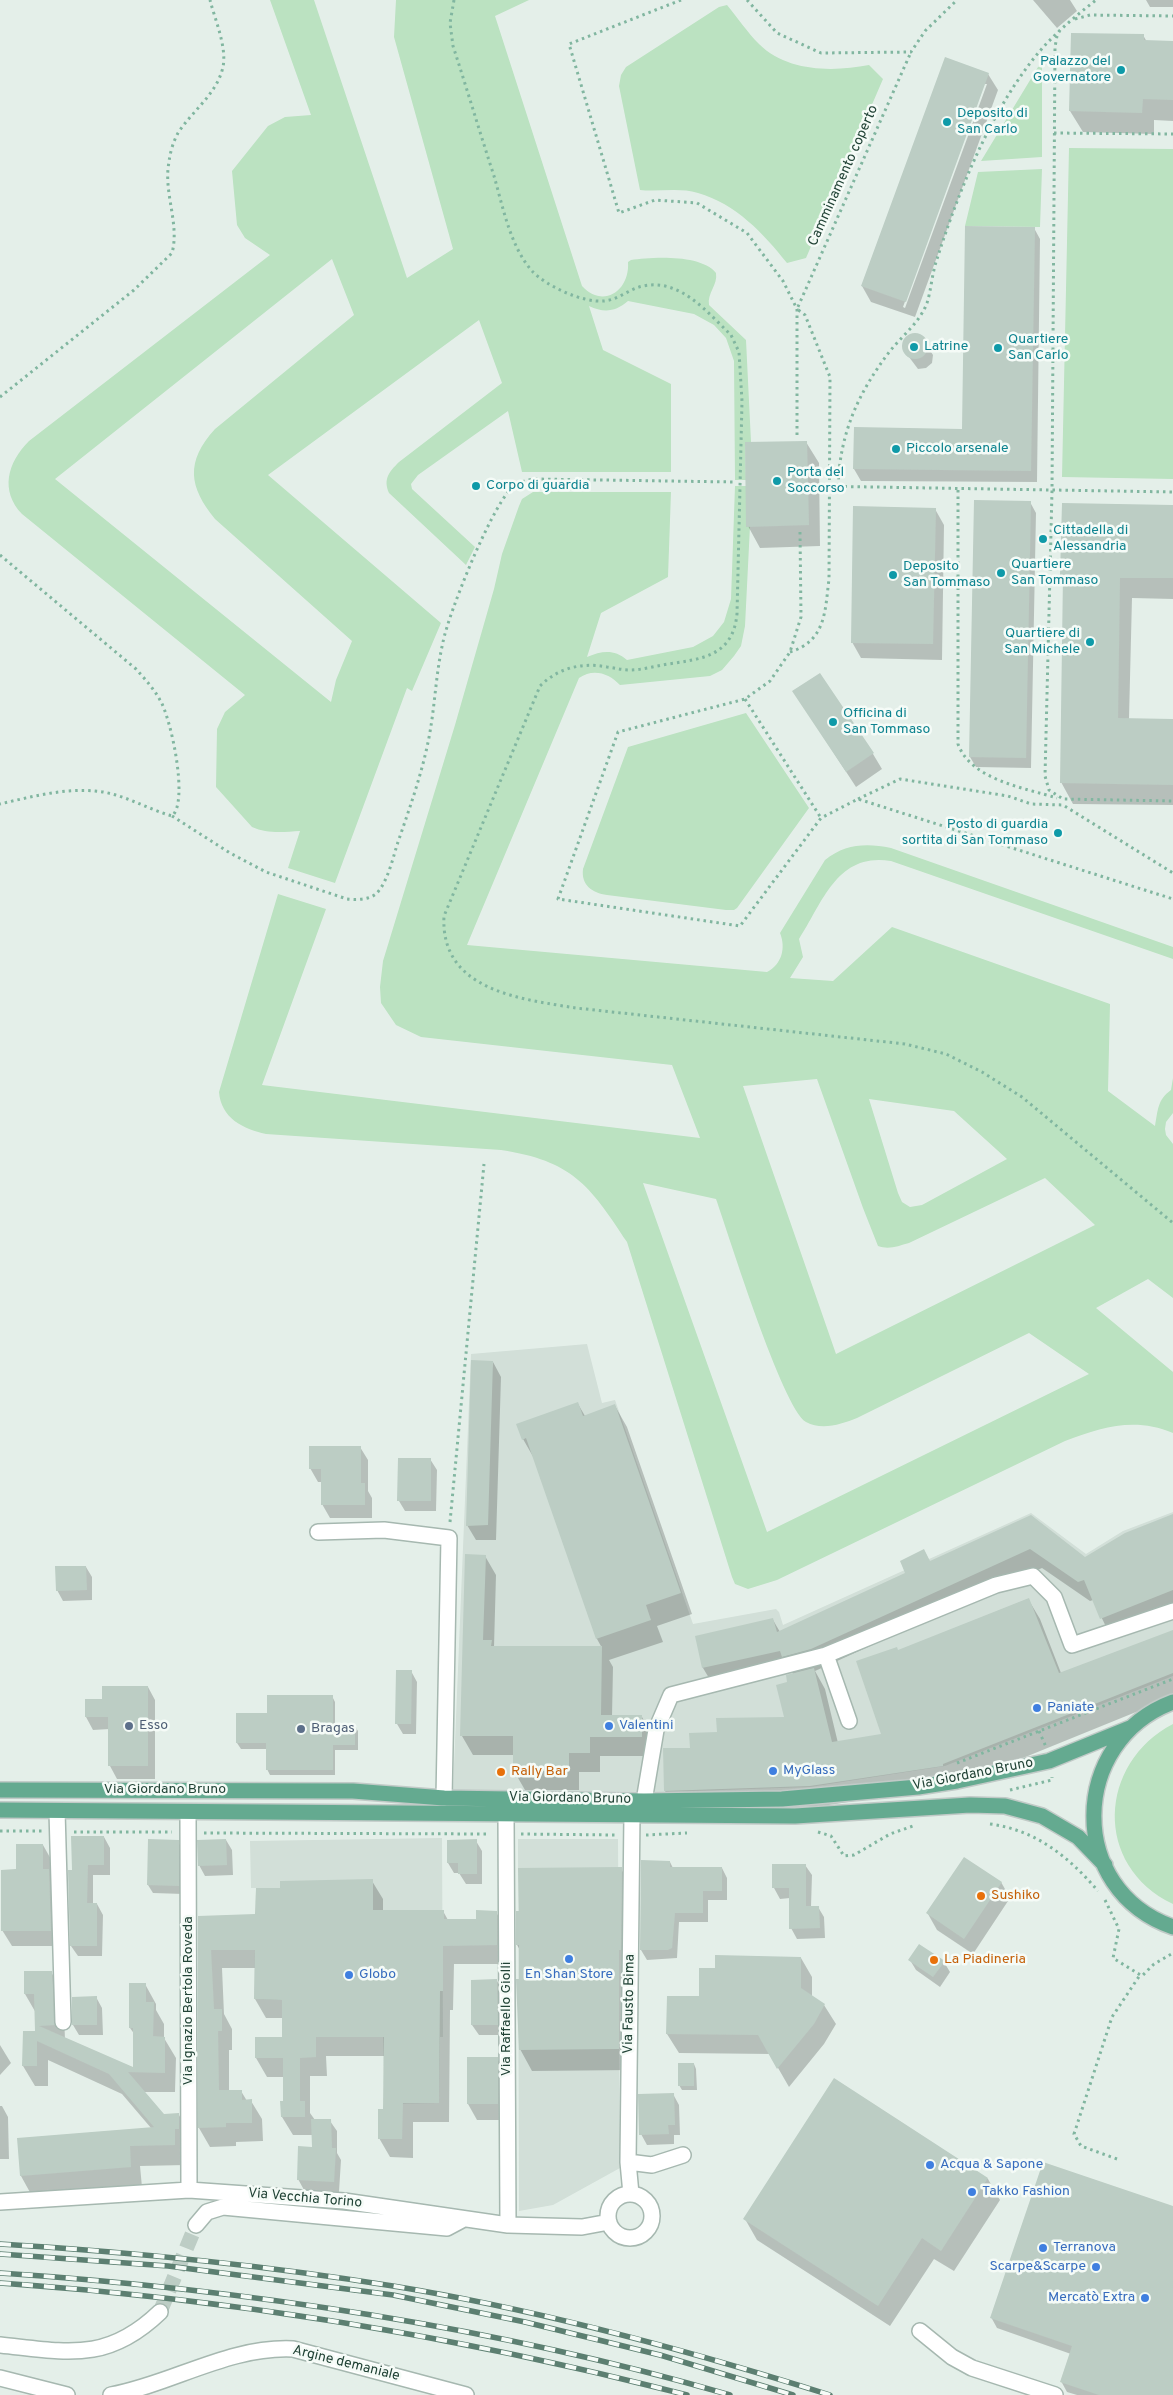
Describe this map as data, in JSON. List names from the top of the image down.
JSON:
{
  "streets": {
    "main road": ["Via Giordano Bruno"],
    "street": [
      "Via Ignazio Bertola Roveda",
      "Via Fausto Bima",
      "Via Raffaello Giolli",
      "Via Vecchia Torino",
      "Argine demaniale"
    ],
    "path": ["Camminamento coperto"]
  },
  "crossings": [
    ["Via Giordano Bruno", "Via Ignazio Bertola Roveda"],
    ["Via Giordano Bruno", "Via Fausto Bima"],
    ["Via Giordano Bruno", "Via Raffaello Giolli"],
    ["Via Ignazio Bertola Roveda", "Via Vecchia Torino"],
    ["Via Fausto Bima", "Via Vecchia Torino"],
    ["Via Raffaello Giolli", "Via Vecchia Torino"]
  ],
  "places": [
    "Palazzo del Governatore",
    "Deposito di San Carlo",
    "Latrine",
    "Quartiere San Carlo",
    "Piccolo arsenale",
    "Porta del Soccorso",
    "Corpo di guardia",
    "Cittadella di Alessandria",
    "Quartiere San Tommaso",
    "Deposito San Tommaso",
    "Quartiere di San Michele",
    "Officina di San Tommaso",
    "Posto di guardia sortita di San Tommaso",
    "Paniate",
    "Esso",
    "Valentini",
    "Bragas",
    "MyGlass",
    "Rally Bar",
    "Sushiko",
    "En Shan Store",
    "La Piadineria",
    "Globo",
    "Acqua & Sapone",
    "Takko Fashion",
    "Terranova",
    "Scarpe&Scarpe",
    "Mercatò Extra"
  ]
}
